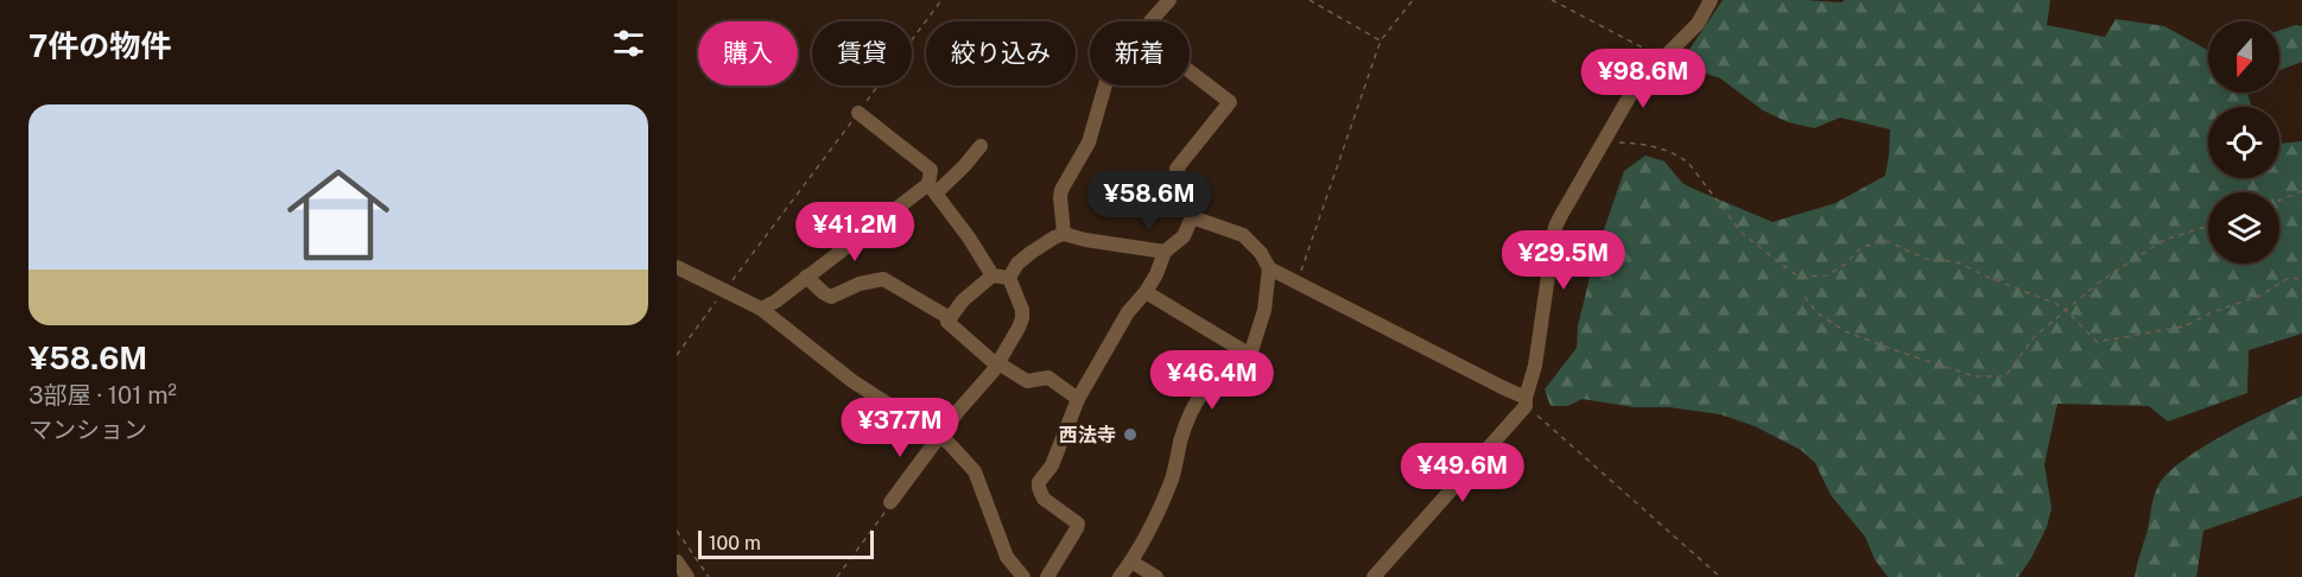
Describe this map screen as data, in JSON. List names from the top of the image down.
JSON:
{
  "places": ["西法寺"],
  "scale_bar": "100 m",
  "north": "bottom",
  "page": {
    "heading": "7件の物件",
    "chip": [
      "購入",
      "賃貸",
      "絞り込み",
      "新着"
    ],
    "price": [
      "¥98.6M",
      "¥58.6M",
      "¥41.2M",
      "¥29.5M",
      "¥46.4M",
      "¥37.7M",
      "¥49.6M"
    ],
    "list": [
      {
        "name": "¥58.6M",
        "note": "3部屋 · 101 m² · マンション"
      }
    ],
    "scale": "100 m"
  }
}
